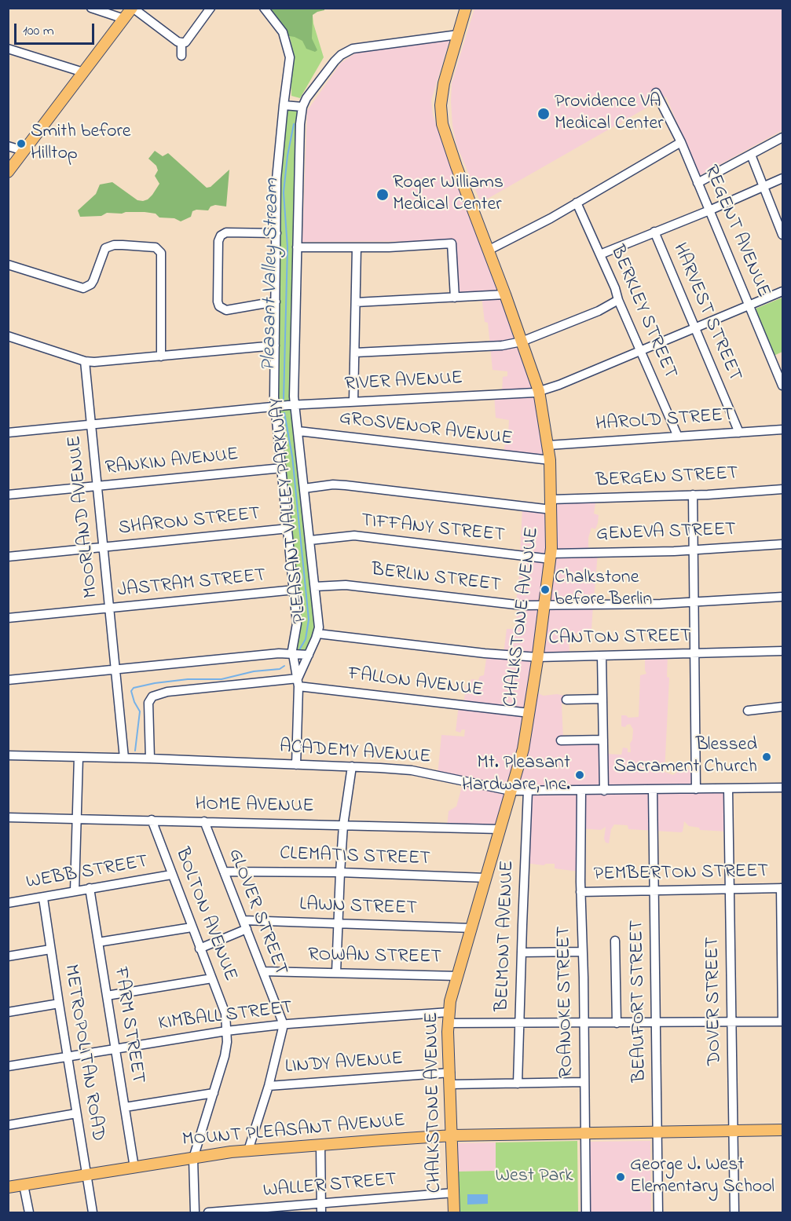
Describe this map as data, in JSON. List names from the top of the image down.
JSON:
{
  "streets": {
    "main road": ["CHALKSTONE AVENUE", "MOUNT PLEASANT AVENUE"],
    "street": [
      "REGENT AVENUE",
      "BERKLEY STREET",
      "HARVEST STREET",
      "RIVER AVENUE",
      "HAROLD STREET",
      "GROSVENOR AVENUE",
      "RANKIN AVENUE",
      "BERGEN STREET",
      "PLEASANT VALLEY PARKWAY",
      "MOORLAND AVENUE",
      "SHARON STREET",
      "TIFFANY STREET",
      "GENEVA STREET",
      "BERLIN STREET",
      "JASTRAM STREET",
      "CANTON STREET",
      "FALLON AVENUE",
      "ACADEMY AVENUE",
      "HOME AVENUE",
      "CLEMATIS STREET",
      "WEBB STREET",
      "PEMBERTON STREET",
      "LAWN STREET",
      "GLOVER STREET",
      "BOLTON AVENUE",
      "BELMONT AVENUE",
      "ROWAN STREET",
      "BEAUFORT STREET",
      "DOVER STREET",
      "ROANOKE STREET",
      "KIMBALL STREET",
      "FARM STREET",
      "METROPOLITAN ROAD",
      "LINDY AVENUE",
      "WALLER STREET"
    ]
  },
  "crossings": [
    ["REGENT AVENUE", "RIVER AVENUE"],
    ["BERKLEY STREET", "RIVER AVENUE"],
    ["BERKLEY STREET", "HAROLD STREET"],
    ["HARVEST STREET", "RIVER AVENUE"],
    ["HARVEST STREET", "HAROLD STREET"],
    ["RIVER AVENUE", "PLEASANT VALLEY PARKWAY"],
    ["RIVER AVENUE", "MOORLAND AVENUE"],
    ["RIVER AVENUE", "CHALKSTONE AVENUE"],
    ["HAROLD STREET", "CHALKSTONE AVENUE"],
    ["GROSVENOR AVENUE", "PLEASANT VALLEY PARKWAY"],
    ["GROSVENOR AVENUE", "CHALKSTONE AVENUE"],
    ["RANKIN AVENUE", "PLEASANT VALLEY PARKWAY"],
    ["RANKIN AVENUE", "MOORLAND AVENUE"],
    ["BERGEN STREET", "CHALKSTONE AVENUE"],
    ["PLEASANT VALLEY PARKWAY", "SHARON STREET"],
    ["PLEASANT VALLEY PARKWAY", "TIFFANY STREET"],
    ["PLEASANT VALLEY PARKWAY", "BERLIN STREET"],
    ["PLEASANT VALLEY PARKWAY", "JASTRAM STREET"],
    ["PLEASANT VALLEY PARKWAY", "CANTON STREET"],
    ["PLEASANT VALLEY PARKWAY", "FALLON AVENUE"],
    ["MOORLAND AVENUE", "SHARON STREET"],
    ["MOORLAND AVENUE", "JASTRAM STREET"],
    ["TIFFANY STREET", "GENEVA STREET"],
    ["TIFFANY STREET", "CHALKSTONE AVENUE"],
    ["GENEVA STREET", "CHALKSTONE AVENUE"],
    ["BERLIN STREET", "CHALKSTONE AVENUE"],
    ["CHALKSTONE AVENUE", "CANTON STREET"],
    ["CHALKSTONE AVENUE", "FALLON AVENUE"],
    ["CHALKSTONE AVENUE", "ACADEMY AVENUE"],
    ["CHALKSTONE AVENUE", "HOME AVENUE"],
    ["CHALKSTONE AVENUE", "CLEMATIS STREET"],
    ["CHALKSTONE AVENUE", "LAWN STREET"],
    ["CHALKSTONE AVENUE", "ROWAN STREET"],
    ["CHALKSTONE AVENUE", "KIMBALL STREET"],
    ["CHALKSTONE AVENUE", "LINDY AVENUE"],
    ["CHALKSTONE AVENUE", "MOUNT PLEASANT AVENUE"],
    ["CHALKSTONE AVENUE", "WALLER STREET"],
    ["ACADEMY AVENUE", "BELMONT AVENUE"],
    ["ACADEMY AVENUE", "BEAUFORT STREET"],
    ["ACADEMY AVENUE", "DOVER STREET"],
    ["ACADEMY AVENUE", "ROANOKE STREET"],
    ["HOME AVENUE", "GLOVER STREET"],
    ["HOME AVENUE", "BOLTON AVENUE"],
    ["CLEMATIS STREET", "GLOVER STREET"],
    ["WEBB STREET", "BOLTON AVENUE"],
    ["WEBB STREET", "FARM STREET"],
    ["WEBB STREET", "METROPOLITAN ROAD"],
    ["PEMBERTON STREET", "BEAUFORT STREET"],
    ["PEMBERTON STREET", "DOVER STREET"],
    ["PEMBERTON STREET", "ROANOKE STREET"],
    ["LAWN STREET", "GLOVER STREET"],
    ["LAWN STREET", "BOLTON AVENUE"],
    ["GLOVER STREET", "ROWAN STREET"],
    ["GLOVER STREET", "KIMBALL STREET"],
    ["BOLTON AVENUE", "KIMBALL STREET"],
    ["BOLTON AVENUE", "MOUNT PLEASANT AVENUE"],
    ["BELMONT AVENUE", "KIMBALL STREET"],
    ["BEAUFORT STREET", "KIMBALL STREET"],
    ["BEAUFORT STREET", "MOUNT PLEASANT AVENUE"],
    ["DOVER STREET", "KIMBALL STREET"],
    ["DOVER STREET", "MOUNT PLEASANT AVENUE"],
    ["ROANOKE STREET", "KIMBALL STREET"],
    ["ROANOKE STREET", "MOUNT PLEASANT AVENUE"],
    ["KIMBALL STREET", "FARM STREET"],
    ["KIMBALL STREET", "METROPOLITAN ROAD"],
    ["FARM STREET", "MOUNT PLEASANT AVENUE"],
    ["METROPOLITAN ROAD", "MOUNT PLEASANT AVENUE"]
  ],
  "water": ["Pleasant Valley Stream"],
  "parks": ["West Park"],
  "places": [
    "Providence VA Medical Center",
    "Smith before Hilltop",
    "Roger Williams Medical Center",
    "Chalkstone before Berlin",
    "Blessed Sacrament Church",
    "Mt. Pleasant Hardware, Inc.",
    "George J. West Elementary School"
  ],
  "scale_bar": "100 m"
}
